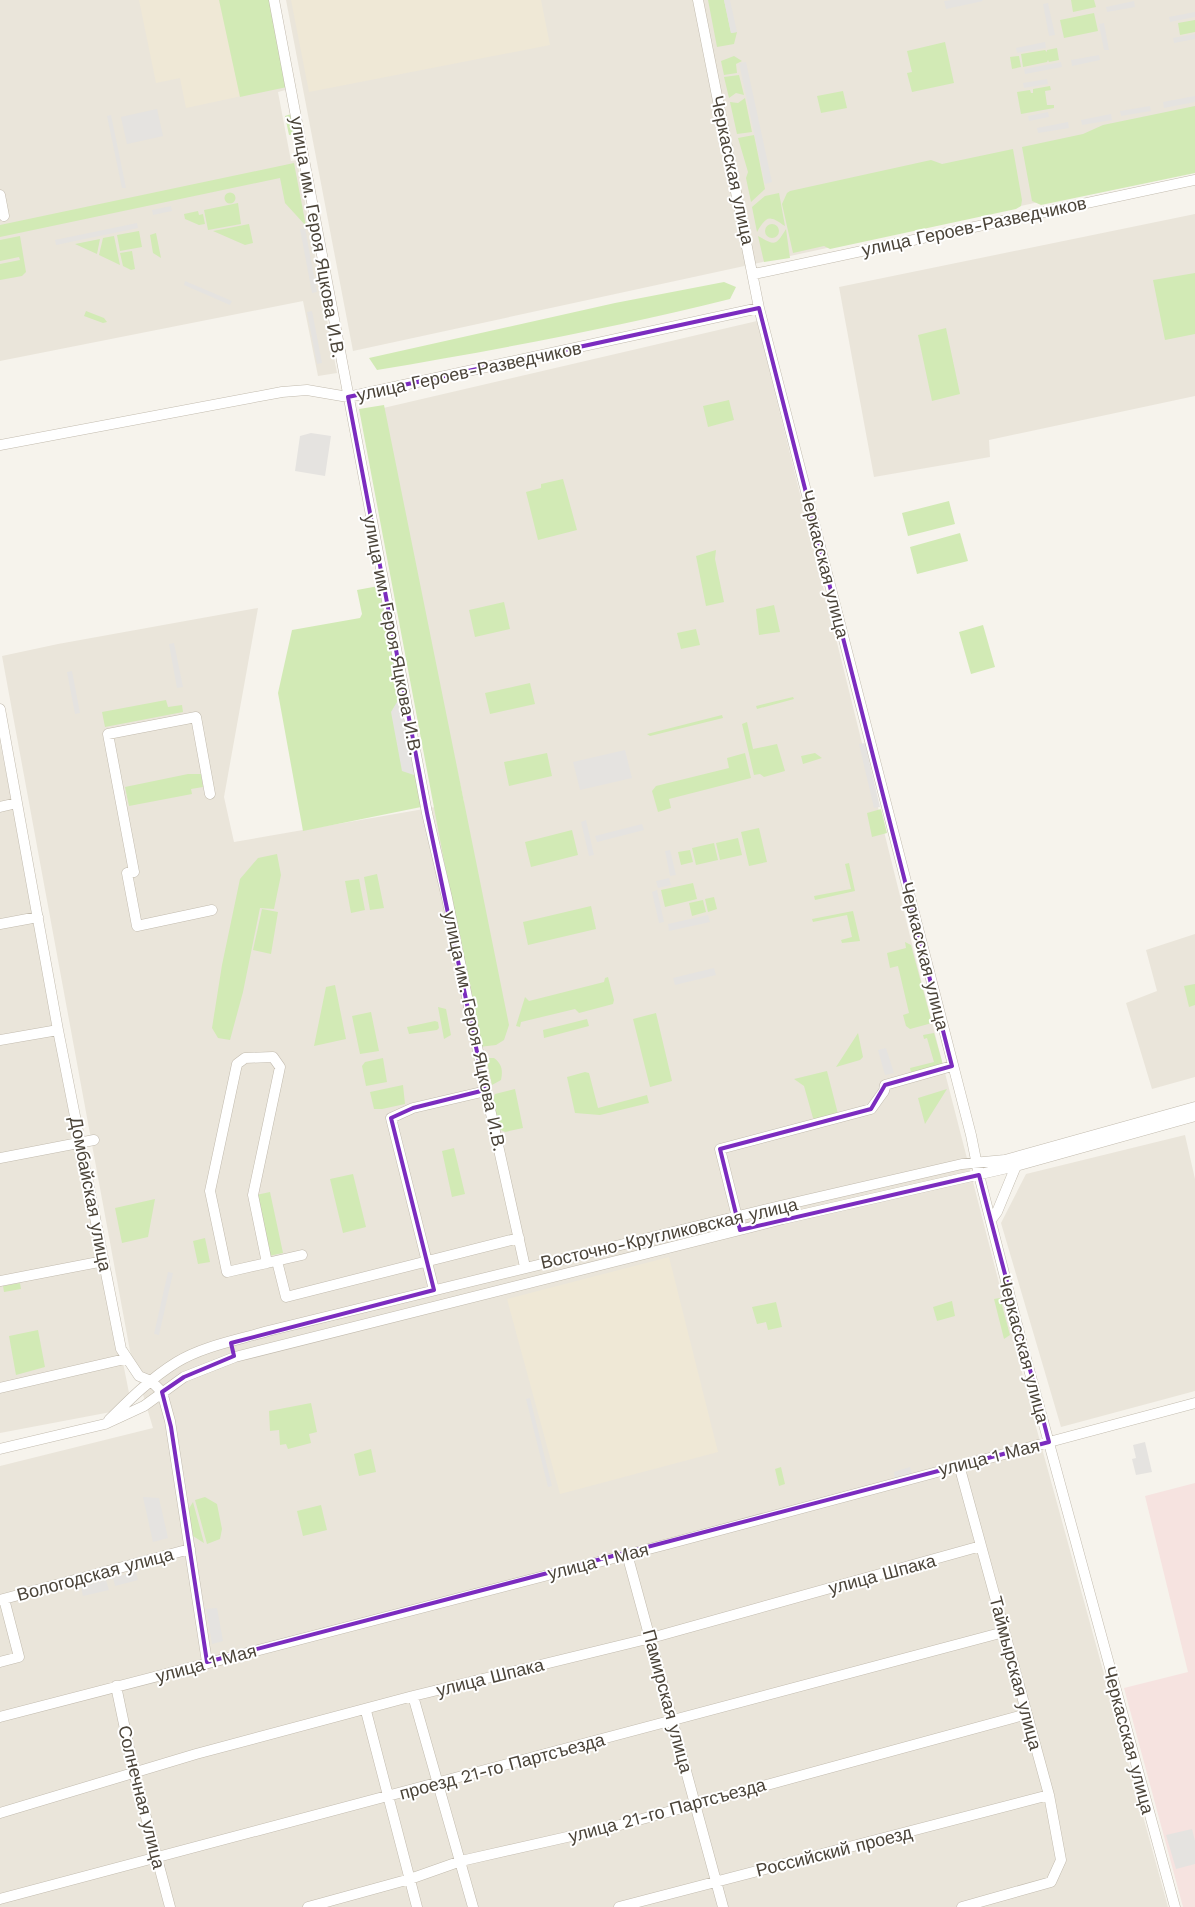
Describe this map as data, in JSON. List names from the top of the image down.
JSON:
{
  "streets": {
    "street": [
      "Черкасская улица",
      "улица Героев-Разведчиков",
      "улица им. Героя Яцкова И.В.",
      "Домбайская улица",
      "Восточно-Кругликовская улица",
      "улица 1 Мая",
      "Вологодская улица",
      "улица Шпака",
      "Таймырская улица",
      "Памирская улица",
      "проезд 21-го Партсъезда",
      "Солнечная улица",
      "улица 21-го Партсъезда",
      "Российский проезд"
    ]
  },
  "crossings": [
    ["Черкасская улица", "улица Героев-Разведчиков"],
    ["Черкасская улица", "Восточно-Кругликовская улица"],
    ["Черкасская улица", "улица 1 Мая"],
    ["улица Героев-Разведчиков", "улица им. Героя Яцкова И.В."],
    ["улица им. Героя Яцкова И.В.", "Восточно-Кругликовская улица"],
    ["Домбайская улица", "Восточно-Кругликовская улица"],
    ["улица 1 Мая", "Таймырская улица"],
    ["улица 1 Мая", "Памирская улица"],
    ["улица 1 Мая", "Солнечная улица"],
    ["улица Шпака", "Таймырская улица"],
    ["улица Шпака", "Памирская улица"],
    ["улица Шпака", "Солнечная улица"],
    ["Таймырская улица", "проезд 21-го Партсъезда"],
    ["Таймырская улица", "улица 21-го Партсъезда"],
    ["Таймырская улица", "Российский проезд"],
    ["Памирская улица", "проезд 21-го Партсъезда"],
    ["Памирская улица", "улица 21-го Партсъезда"],
    ["Памирская улица", "Российский проезд"],
    ["проезд 21-го Партсъезда", "Солнечная улица"]
  ]
}
